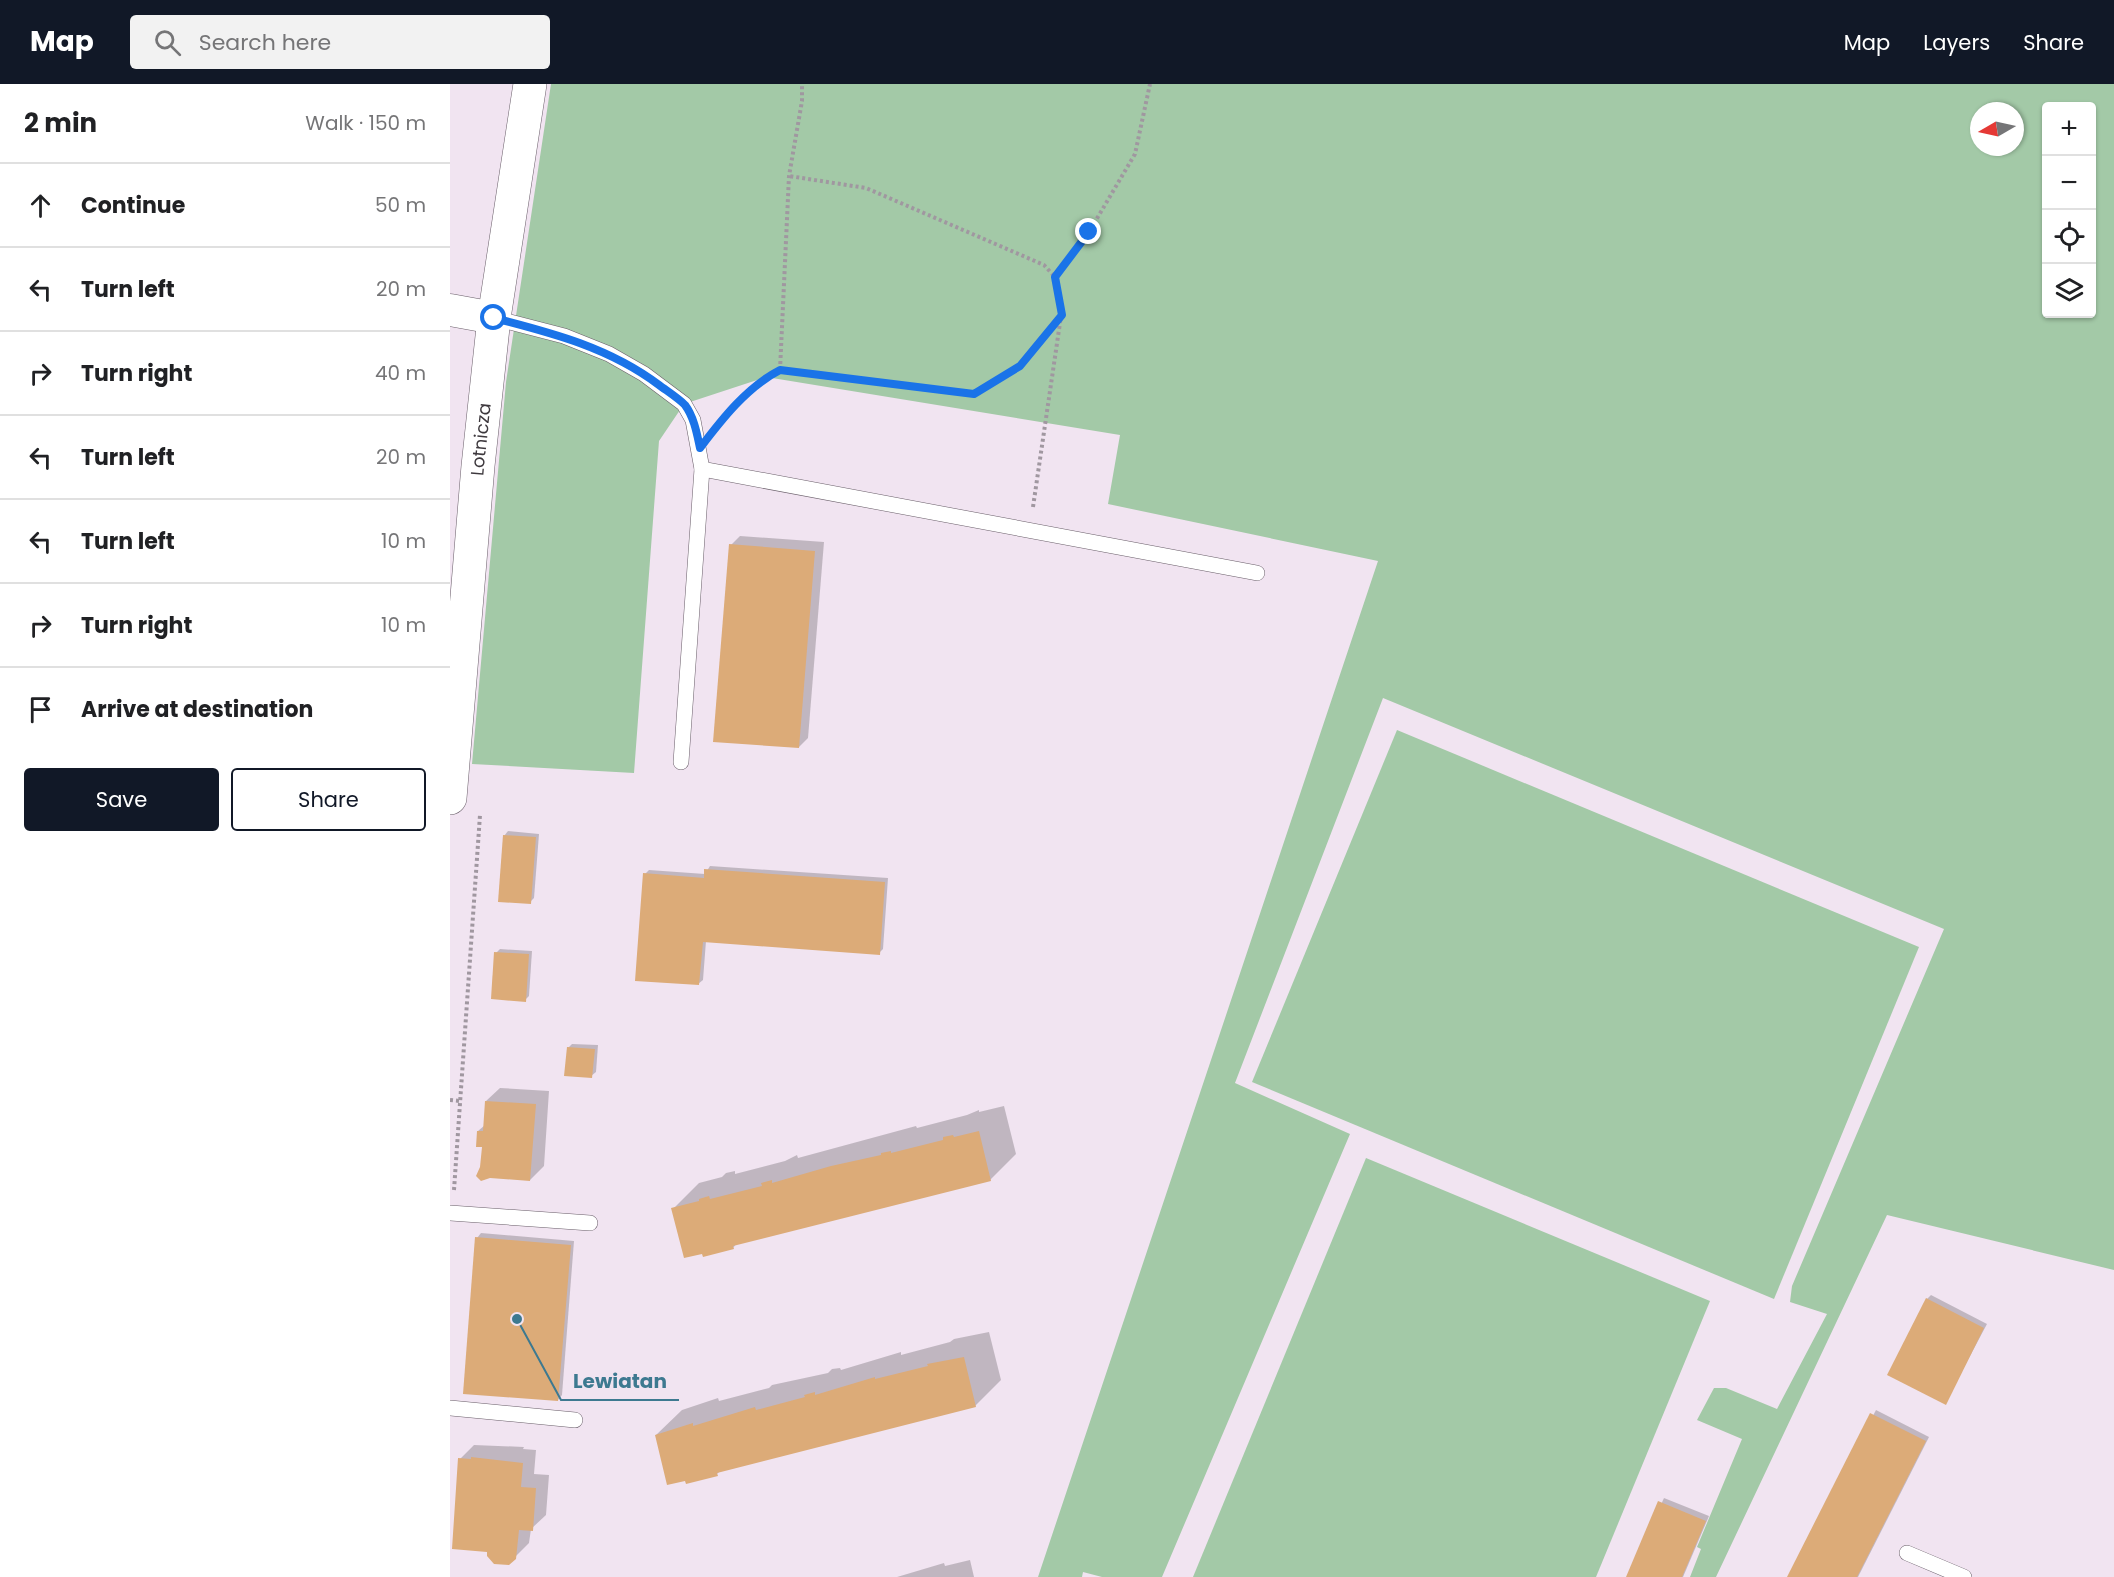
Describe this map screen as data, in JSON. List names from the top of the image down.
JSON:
{
  "streets": {
    "street": ["Lotnicza"]
  },
  "places": ["Lewiatan"],
  "north": "left",
  "page": {
    "header": "Map",
    "search": "Search here",
    "nav": ["Map", "Layers", "Share"],
    "heading": ["2 min", "Walk · 150 m"],
    "map_buttons": ["+", "−"],
    "list": [
      ["Continue", "50 m"],
      ["Turn left", "20 m"],
      ["Turn right", "40 m"],
      ["Turn left", "20 m"],
      ["Turn left", "10 m"],
      ["Turn right", "10 m"],
      "Arrive at destination"
    ],
    "buttons": ["Save", "Share"]
  }
}
